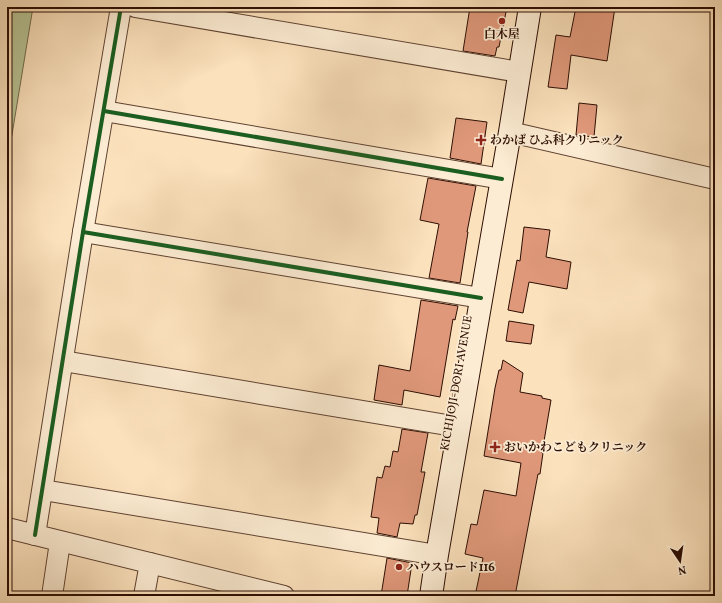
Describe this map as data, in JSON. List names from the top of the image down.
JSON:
{
  "streets": {
    "main road": ["KICHIJOJI-DORI AVENUE"]
  },
  "places": {
    "other": ["白木屋", "ハウスロード116"],
    "health": ["わかば ひふ科クリニック", "おいかわこどもクリニック"]
  },
  "north": "bottom"
}
